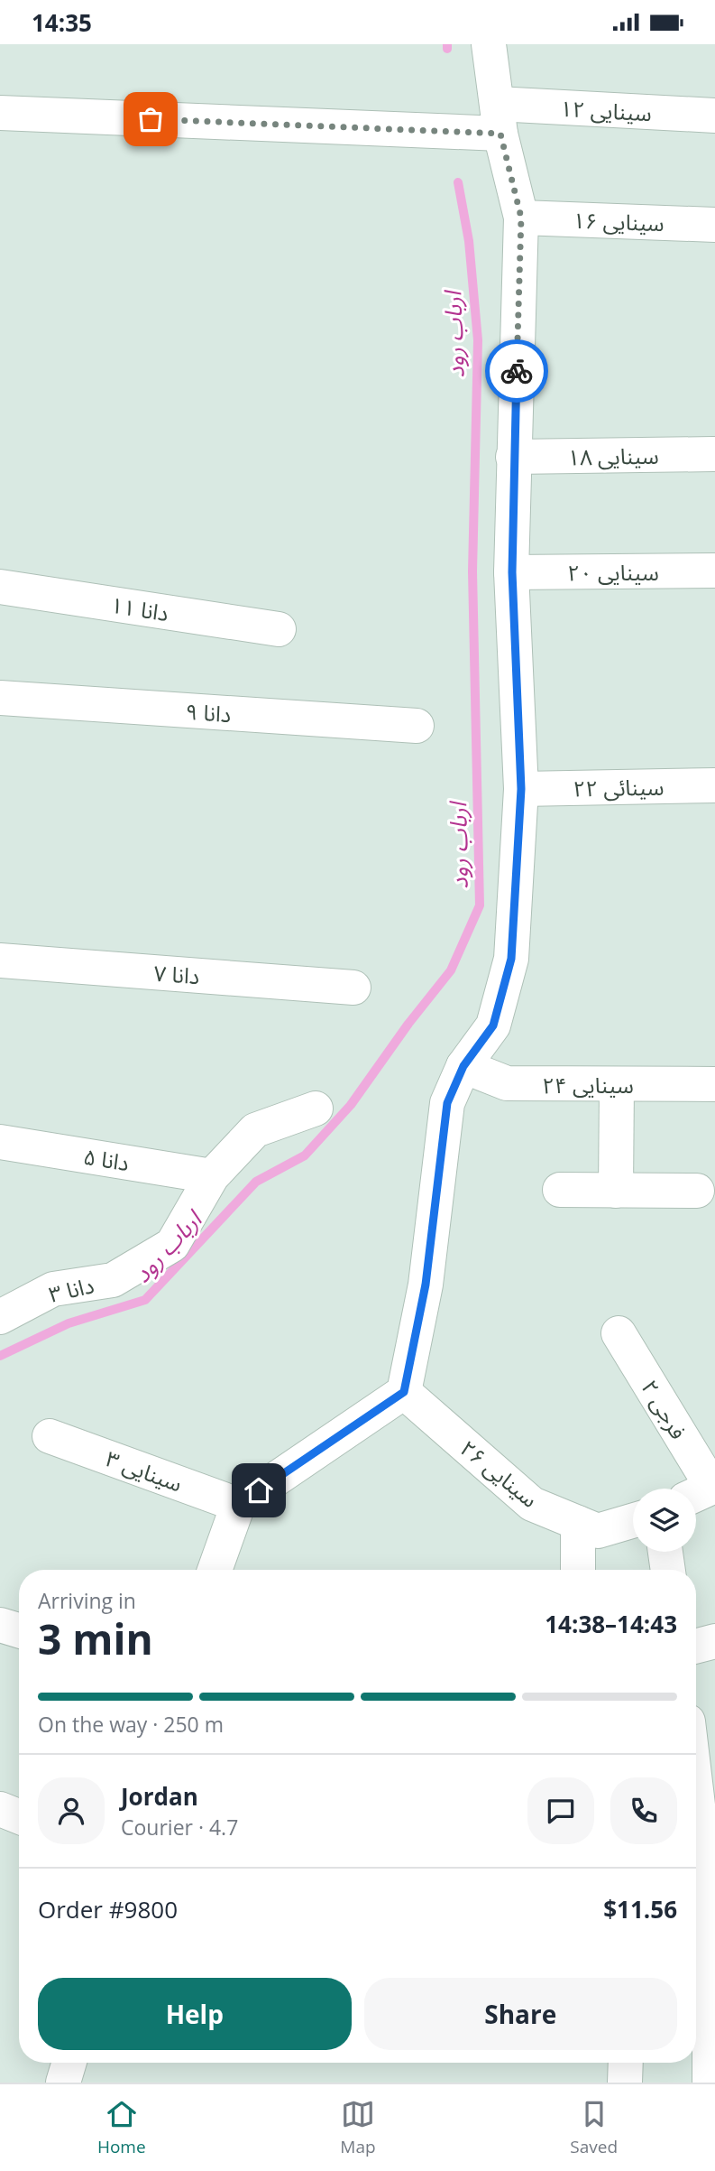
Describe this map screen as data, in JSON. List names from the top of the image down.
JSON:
{
  "streets": {
    "street": [
      "سینایی ۱۲",
      "سینایی ۱۶",
      "سینایی ۱۸",
      "سینایی ۲۰",
      "دانا ۱۱",
      "دانا ۹",
      "سینائی ۲۲",
      "دانا ۷",
      "سینایی ۲۴",
      "دانا ۵",
      "دانا ۳",
      "فرجی ۲",
      "سینایی ۳",
      "سینایی ۲۶"
    ]
  },
  "crossings": [
    ["دانا ۵", "دانا ۳"]
  ],
  "water": ["ارباب رود"],
  "page": {
    "status": "14:35",
    "heading": ["3 min", "Arriving in", "14:38–14:43"],
    "panel": [
      "Jordan",
      "Courier · 4.7",
      "Order #9800",
      "$11.56"
    ],
    "bar": "On the way · 250 m",
    "buttons": ["Help", "Share"],
    "tabs": ["Home", "Map", "Saved"]
  }
}
